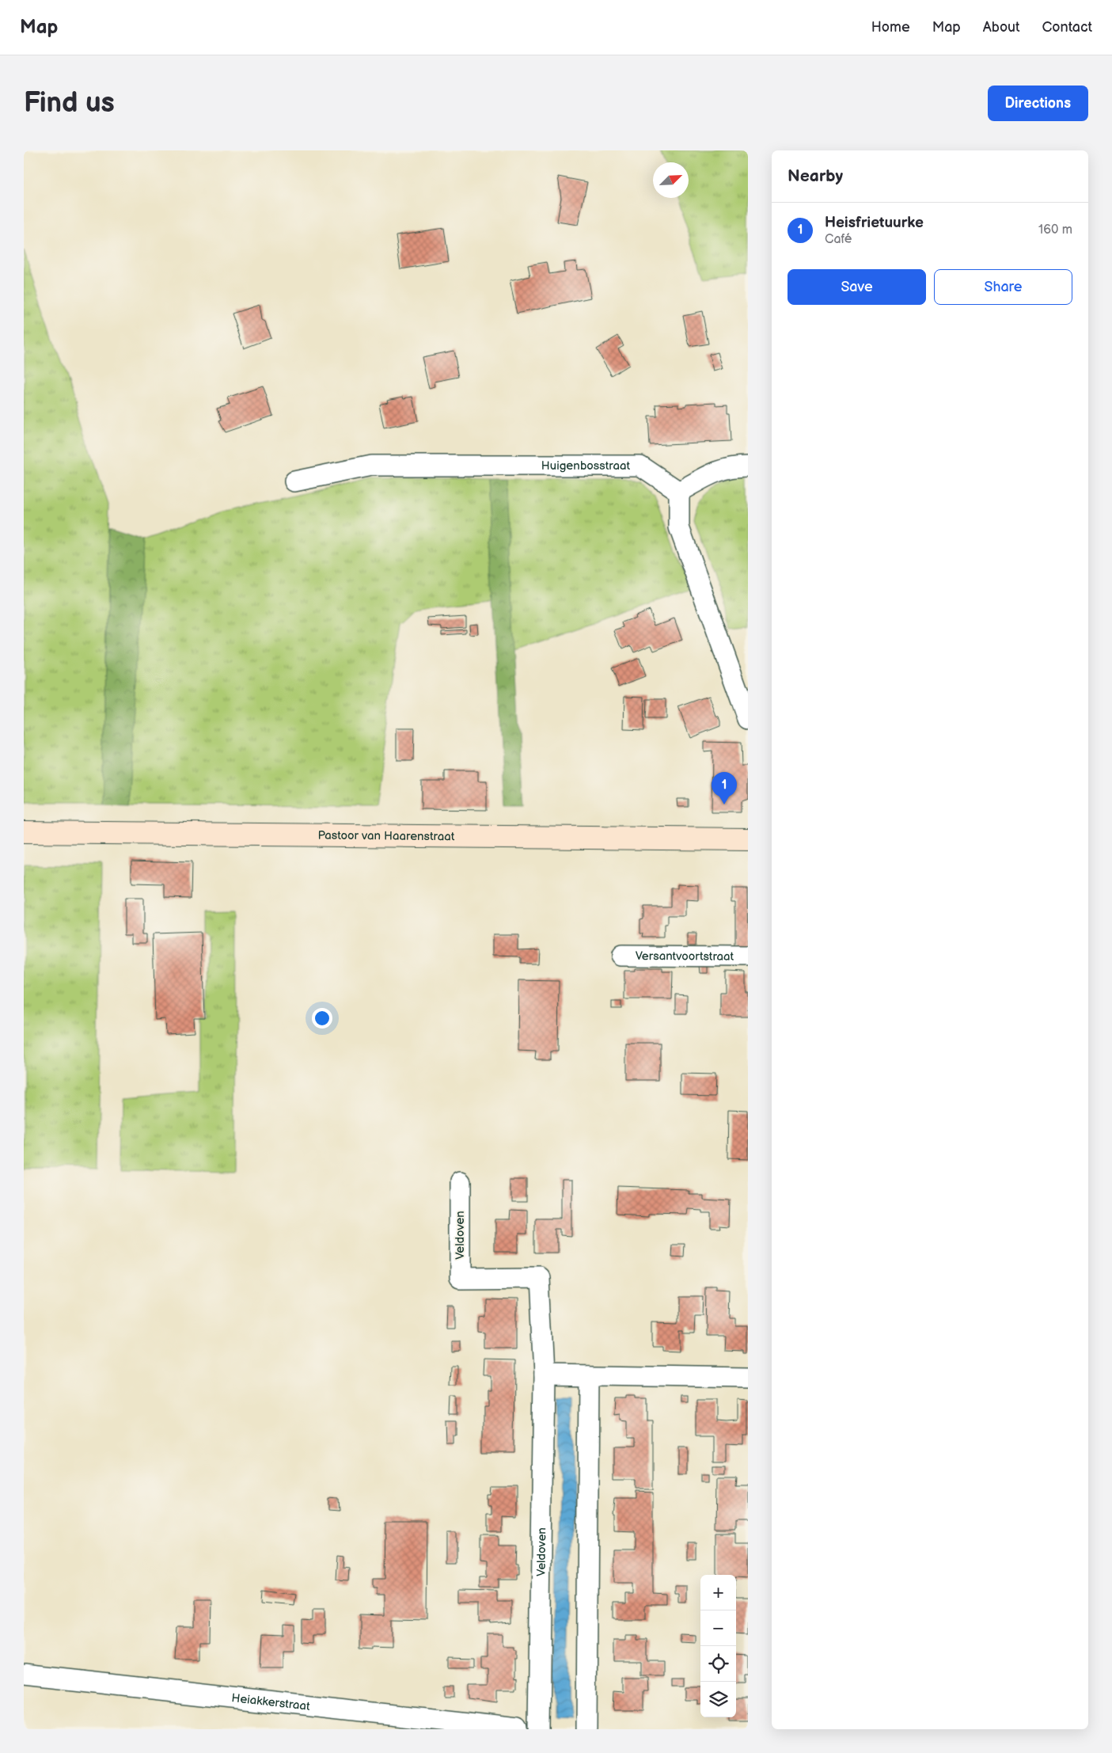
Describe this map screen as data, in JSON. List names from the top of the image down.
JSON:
{
  "streets": {
    "street": [
      "Huigenbosstraat",
      "Pastoor van Haarenstraat",
      "Versantvoortstraat",
      "Veldoven",
      "Heiakkerstraat"
    ]
  },
  "north": "top right",
  "page": {
    "header": "Map",
    "nav": [
      "Home",
      "Map",
      "About",
      "Contact"
    ],
    "buttons": [
      "Directions",
      ["Save", "Share"]
    ],
    "title": "Find us",
    "heading": "Nearby",
    "list": [
      {
        "mark": "1",
        "name": "Heisfrietuurke",
        "note": "Café",
        "value": "160 m"
      }
    ],
    "pins": "1",
    "map_buttons": ["+", "−"]
  }
}
